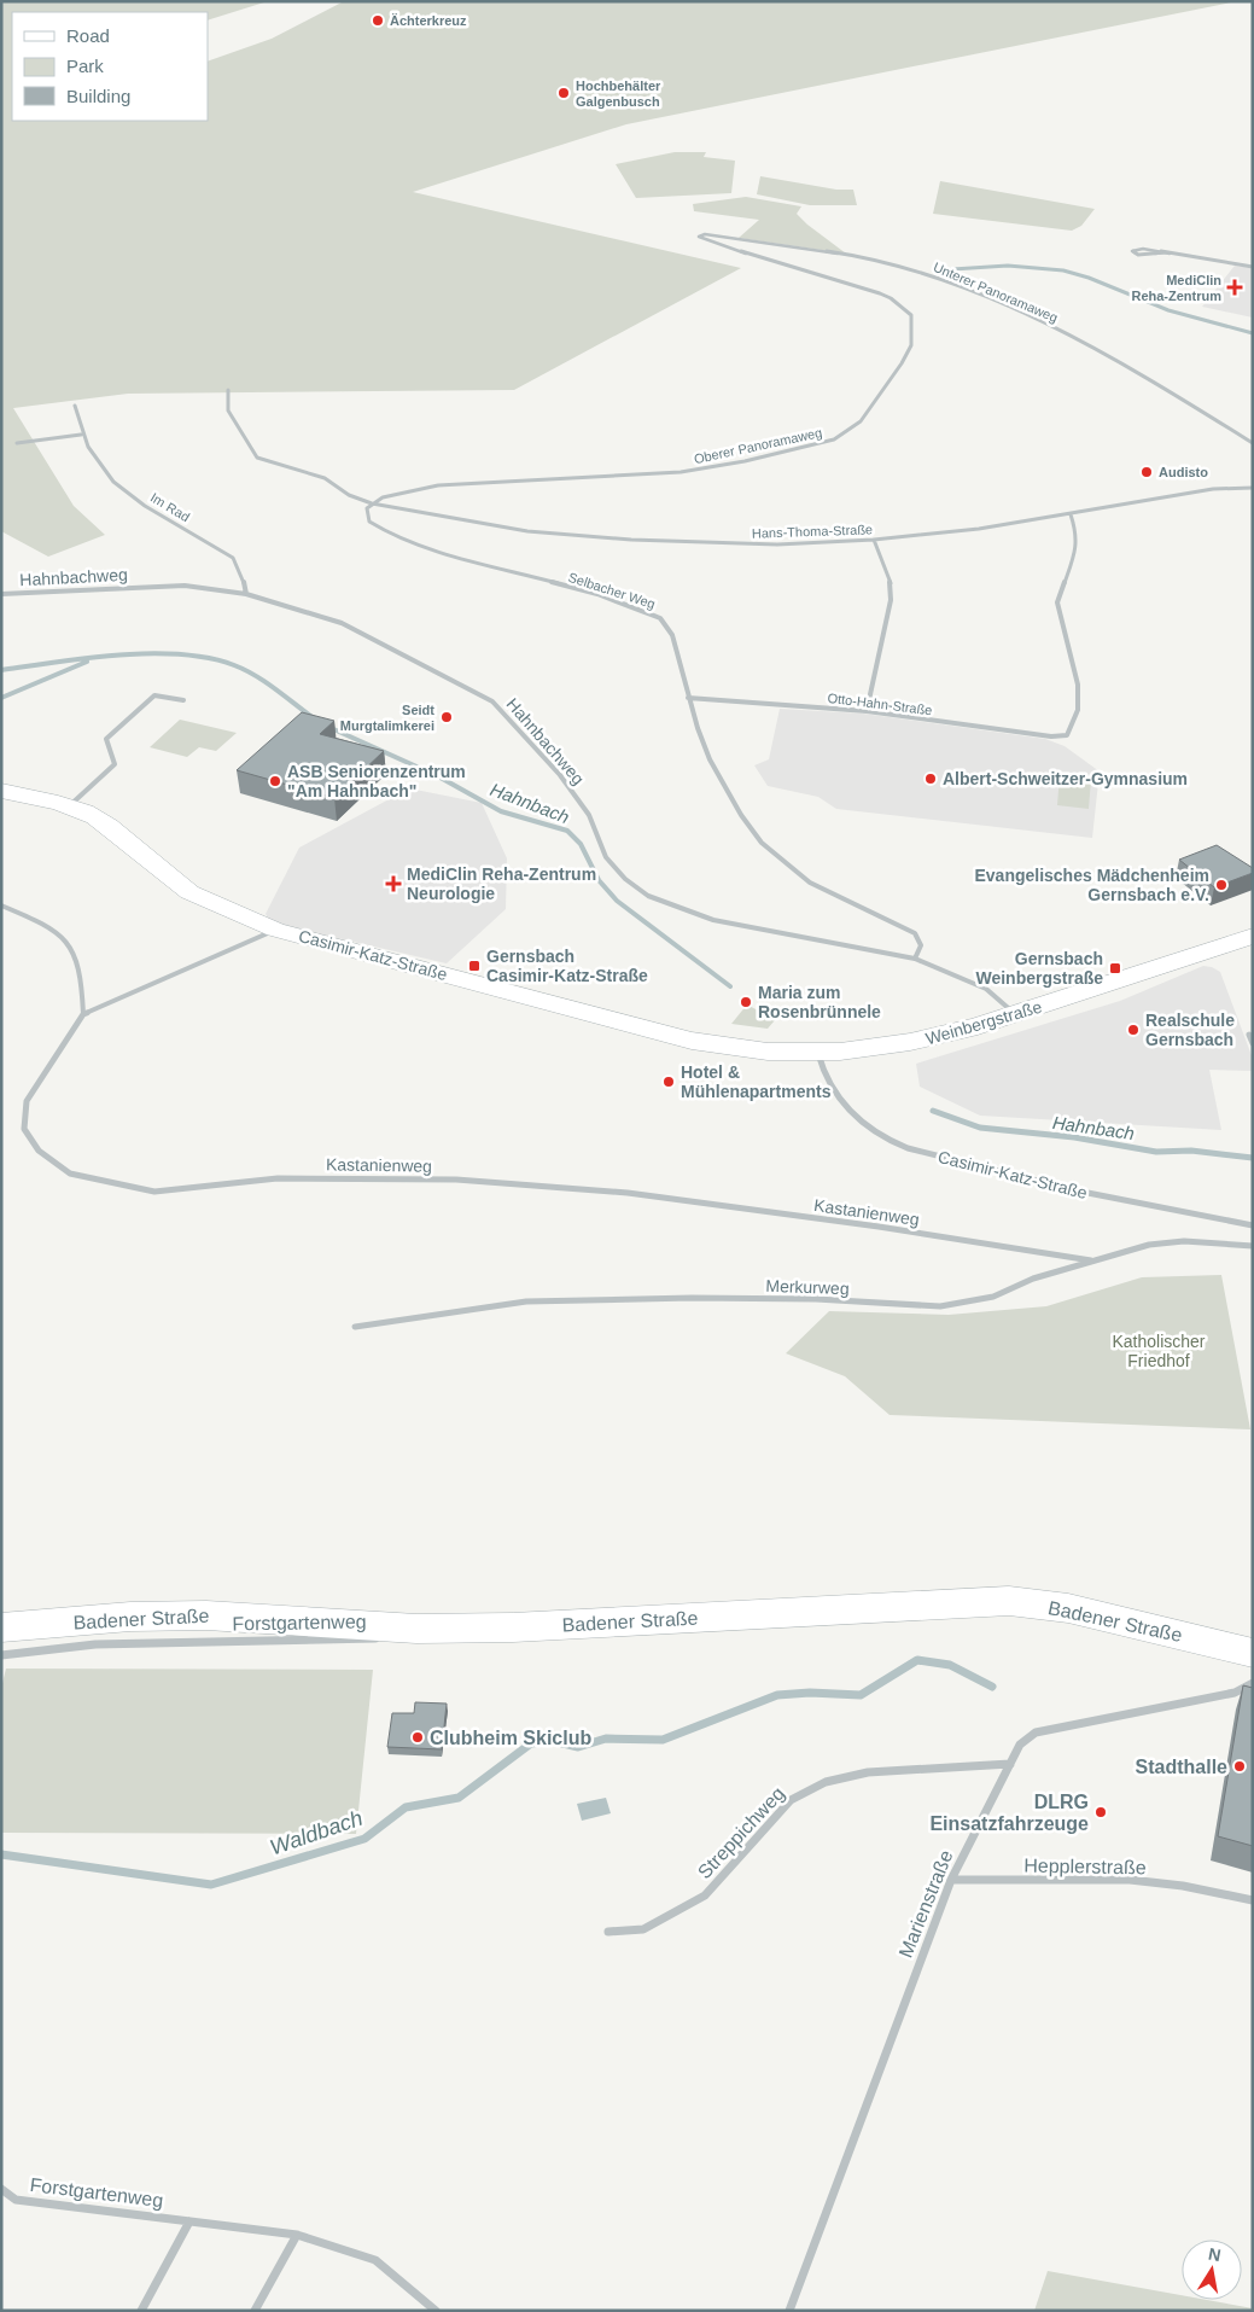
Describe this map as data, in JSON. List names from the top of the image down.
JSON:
{
  "streets": {
    "street": [
      "Unterer Panoramaweg",
      "Oberer Panoramaweg",
      "Im Rad",
      "Hans-Thoma-Straße",
      "Hahnbachweg",
      "Selbacher Weg",
      "Otto-Hahn-Straße",
      "Casimir-Katz-Straße",
      "Weinbergstraße",
      "Kastanienweg",
      "Merkurweg",
      "Badener Straße",
      "Forstgartenweg",
      "Streppichweg",
      "Hepplerstraße",
      "Marienstraße"
    ]
  },
  "crossings": [
    ["Unterer Panoramaweg", "Oberer Panoramaweg"],
    ["Oberer Panoramaweg", "Hans-Thoma-Straße"],
    ["Oberer Panoramaweg", "Selbacher Weg"],
    ["Im Rad", "Hahnbachweg"],
    ["Hans-Thoma-Straße", "Selbacher Weg"],
    ["Hans-Thoma-Straße", "Otto-Hahn-Straße"],
    ["Hahnbachweg", "Selbacher Weg"],
    ["Hahnbachweg", "Weinbergstraße"],
    ["Selbacher Weg", "Otto-Hahn-Straße"],
    ["Casimir-Katz-Straße", "Weinbergstraße"],
    ["Kastanienweg", "Merkurweg"],
    ["Badener Straße", "Forstgartenweg"],
    ["Streppichweg", "Marienstraße"],
    ["Hepplerstraße", "Marienstraße"]
  ],
  "water": ["Hahnbach", "Waldbach"],
  "parks": ["Katholischer Friedhof"],
  "places": {
    "other": [
      "Ächterkreuz",
      "Hochbehälter Galgenbusch",
      "Audisto",
      "Seidt Murgtalimkerei",
      "Albert-Schweitzer-Gymnasium",
      "ASB Seniorenzentrum \"Am Hahnbach\"",
      "Evangelisches Mädchenheim Gernsbach e.V.",
      "Maria zum Rosenbrünnele",
      "Realschule Gernsbach",
      "Hotel & Mühlenapartments",
      "Clubheim Skiclub",
      "Stadthalle",
      "DLRG Einsatzfahrzeuge"
    ],
    "health": ["MediClin Reha-Zentrum", "MediClin Reha-Zentrum Neurologie"],
    "transit": ["Gernsbach Casimir-Katz-Straße", "Gernsbach Weinbergstraße"]
  },
  "legend": ["Road", "Park", "Building"],
  "north": "top"
}
